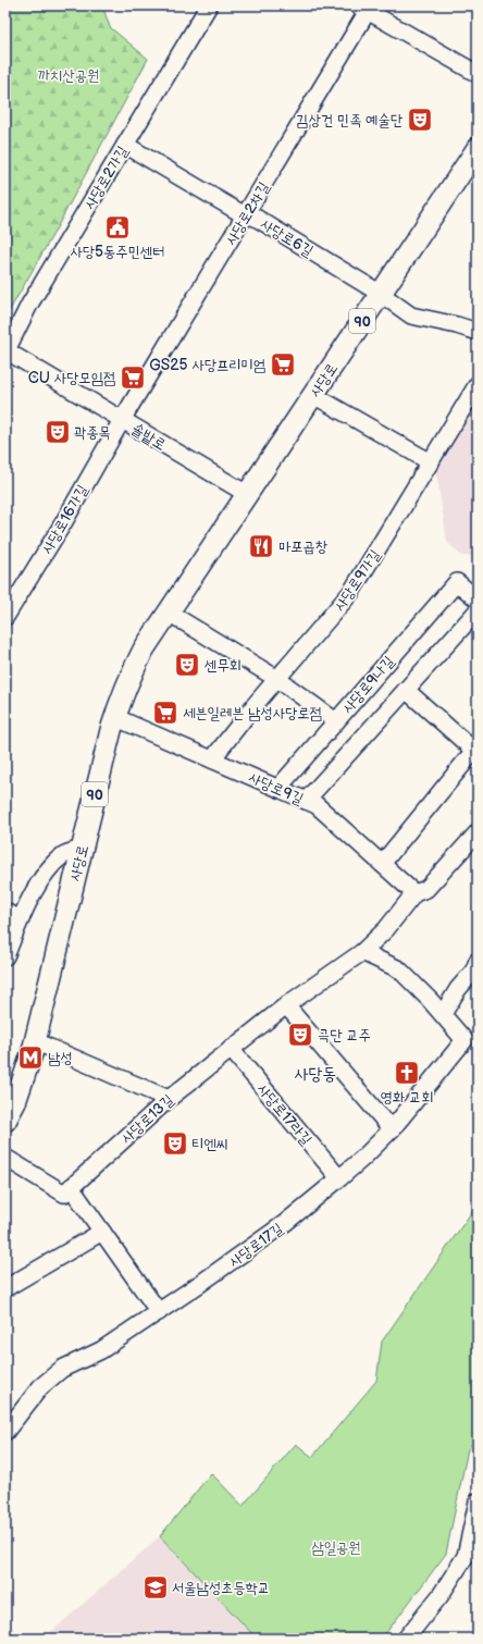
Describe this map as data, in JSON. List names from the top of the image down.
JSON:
{
  "streets": {
    "main road": ["90", "사당로"],
    "street": [
      "사당로2가길",
      "사당로2차길",
      "사당로6길",
      "솔밭로",
      "사당로16가길",
      "사당로9가길",
      "사당로9나길",
      "사당로9길",
      "사당로17라길",
      "사당로13길",
      "사당로17길"
    ]
  },
  "crossings": [
    ["사당로2가길", "사당로6길"],
    ["사당로2가길", "솔밭로"],
    ["사당로2차길", "사당로6길"],
    ["사당로2차길", "솔밭로"],
    ["사당로2차길", "사당로16가길"],
    ["사당로6길", "사당로"],
    ["사당로", "솔밭로"],
    ["사당로", "사당로9길"],
    ["솔밭로", "사당로16가길"],
    ["사당로9가길", "사당로9길"],
    ["사당로9나길", "사당로9길"],
    ["사당로9길", "사당로13길"],
    ["사당로17라길", "사당로13길"],
    ["사당로17라길", "사당로17길"]
  ],
  "districts": ["사당동"],
  "parks": ["까치산공원", "삼일공원"],
  "places": {
    "theatre": [
      "김상건 민족 예술단",
      "곽종목",
      "센무회",
      "극단 교주",
      "티엔씨"
    ],
    "public building": ["사당5동주민센터"],
    "supermarket": ["GS25 사당프리미엄", "CU 사당모임점", "세븐일레븐 남성사당로점"],
    "restaurant": ["마포곱창"],
    "metro station": ["남성"],
    "church": ["영화 교회"],
    "school or university": ["서울남성초등학교"]
  }
}
